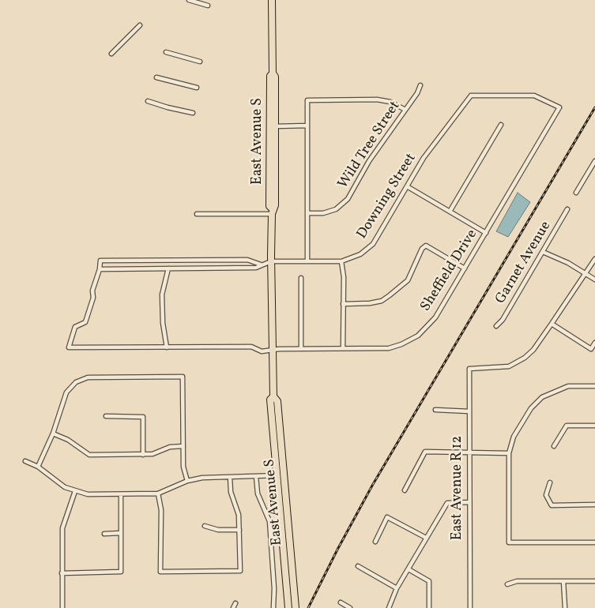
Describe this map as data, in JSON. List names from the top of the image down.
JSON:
{
  "streets": {
    "main road": ["East Avenue S"],
    "street": [
      "Wild Tree Street",
      "Downing Street",
      "Garnet Avenue",
      "Sheffield Drive",
      "East Avenue R 12"
    ]
  },
  "crossings": [
    ["East Avenue S", "Downing Street"],
    ["East Avenue S", "Sheffield Drive"],
    ["Downing Street", "Sheffield Drive"]
  ]
}
